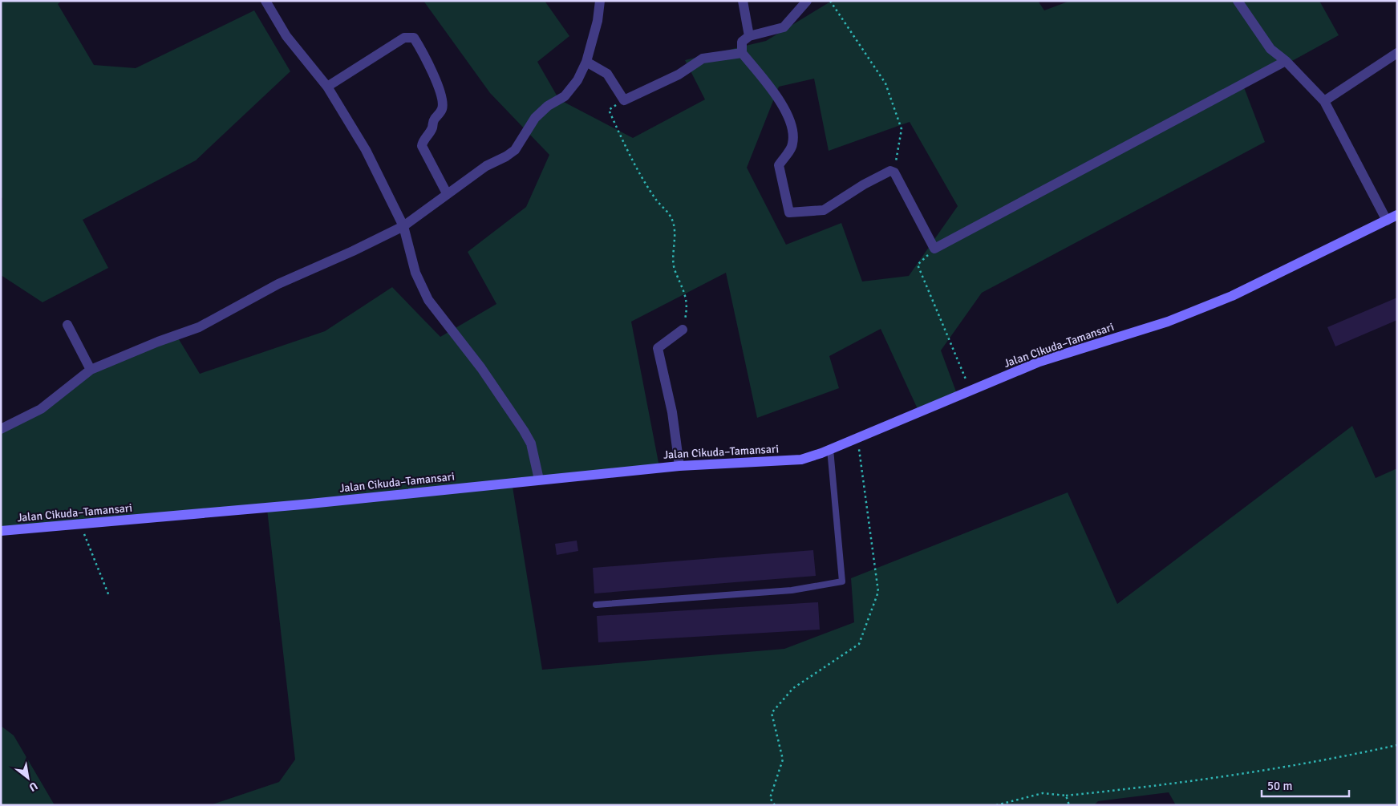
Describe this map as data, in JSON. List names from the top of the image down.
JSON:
{
  "streets": {
    "street": ["Jalan Cikuda–Tamansari"]
  },
  "scale_bar": "50 m",
  "north": "bottom right"
}
